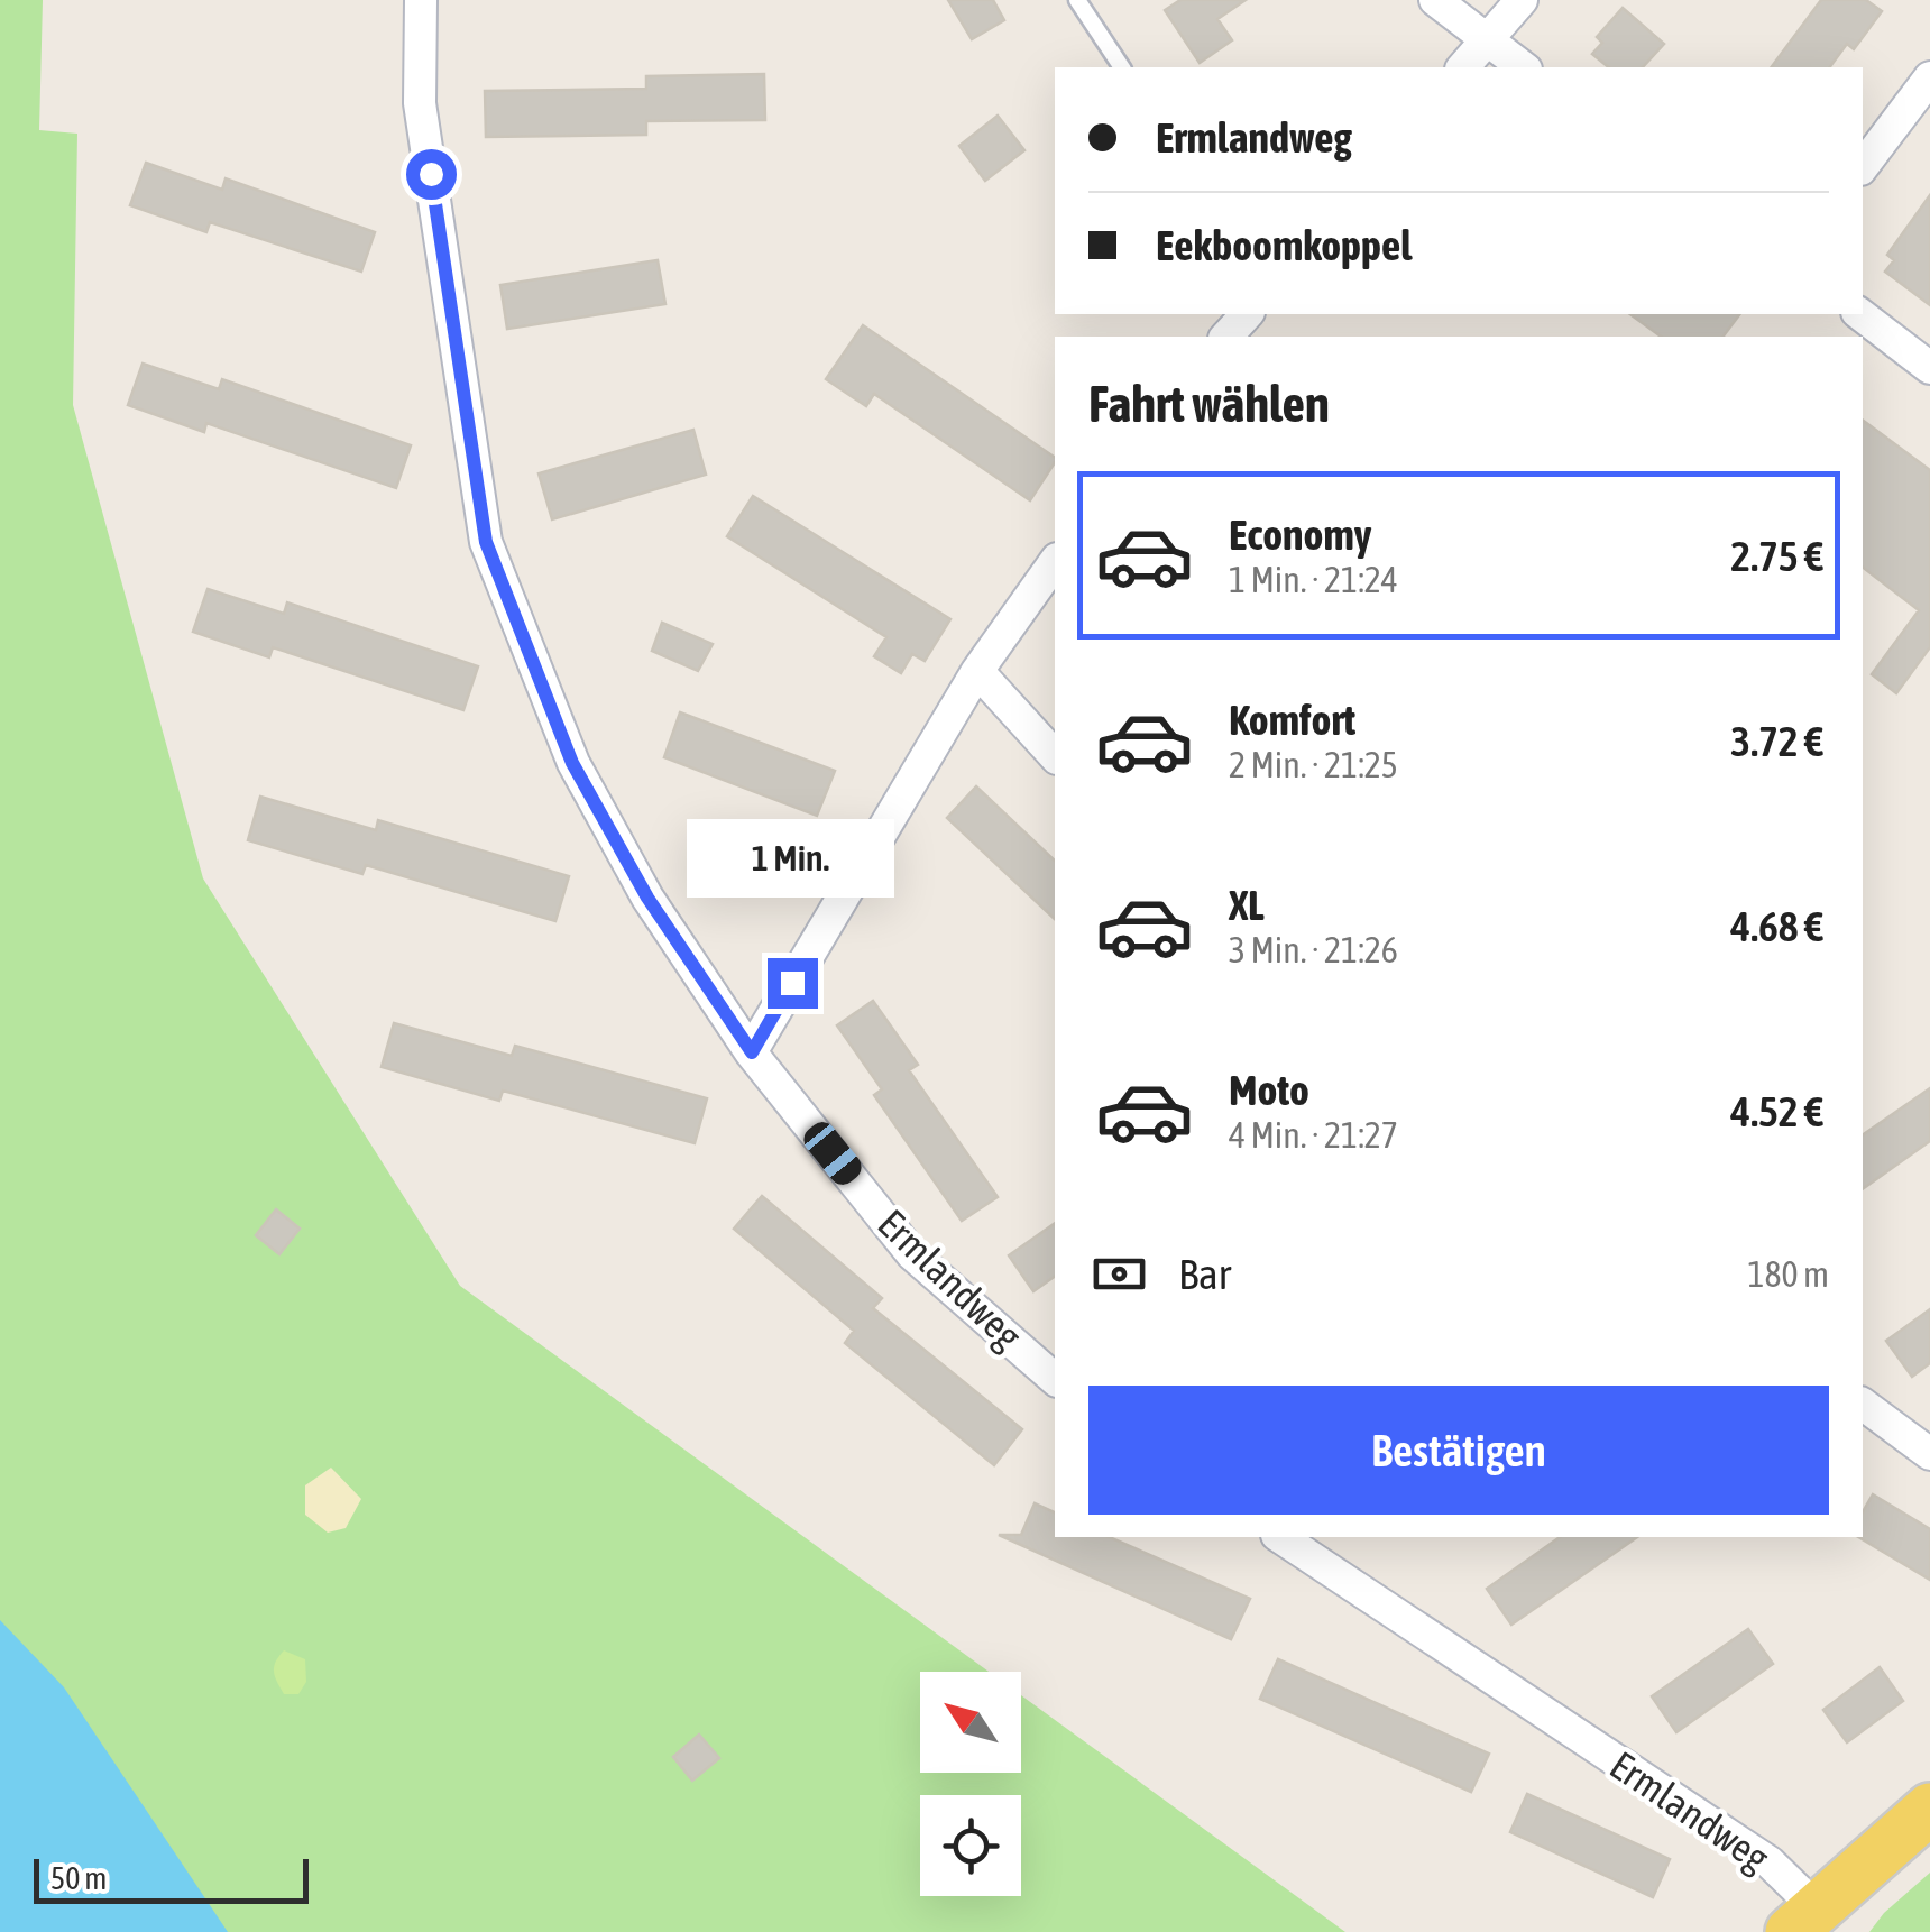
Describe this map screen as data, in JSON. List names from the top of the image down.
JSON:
{
  "streets": {
    "street": ["Ermlandweg"]
  },
  "scale_bar": "50 m",
  "north": "top left",
  "page": {
    "banner": ["Ermlandweg", "Eekboomkoppel"],
    "heading": "Fahrt wählen",
    "list": [
      {
        "name": "Economy",
        "note": "1 Min. · 21:24",
        "value": "2.75 €"
      },
      {
        "name": "Komfort",
        "note": "2 Min. · 21:25",
        "value": "3.72 €"
      },
      {
        "name": "XL",
        "note": "3 Min. · 21:26",
        "value": "4.68 €"
      },
      {
        "name": "Moto",
        "note": "4 Min. · 21:27",
        "value": "4.52 €"
      }
    ],
    "bubble": "1 Min.",
    "pay": ["Bar", "180 m"],
    "buttons": "Bestätigen",
    "scale": "50 m"
  }
}
